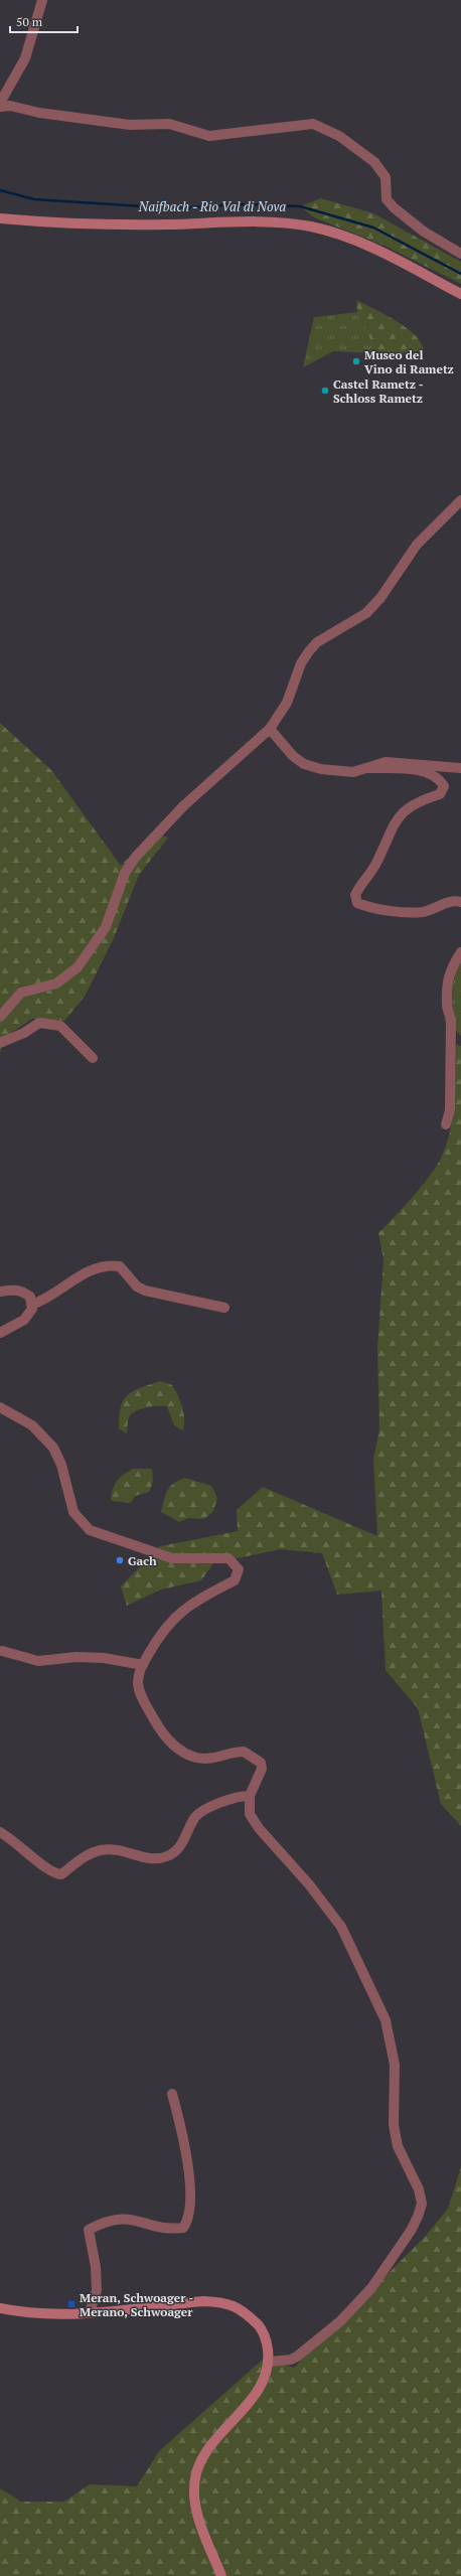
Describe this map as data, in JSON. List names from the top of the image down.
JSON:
{
  "water": ["Naifbach - Rio Val di Nova"],
  "places": {
    "other": ["Museo del Vino di Rametz", "Castel Rametz - Schloss Rametz", "Gach"],
    "transit": ["Meran, Schwoager - Merano, Schwoager"]
  },
  "scale_bar": "50 m"
}
